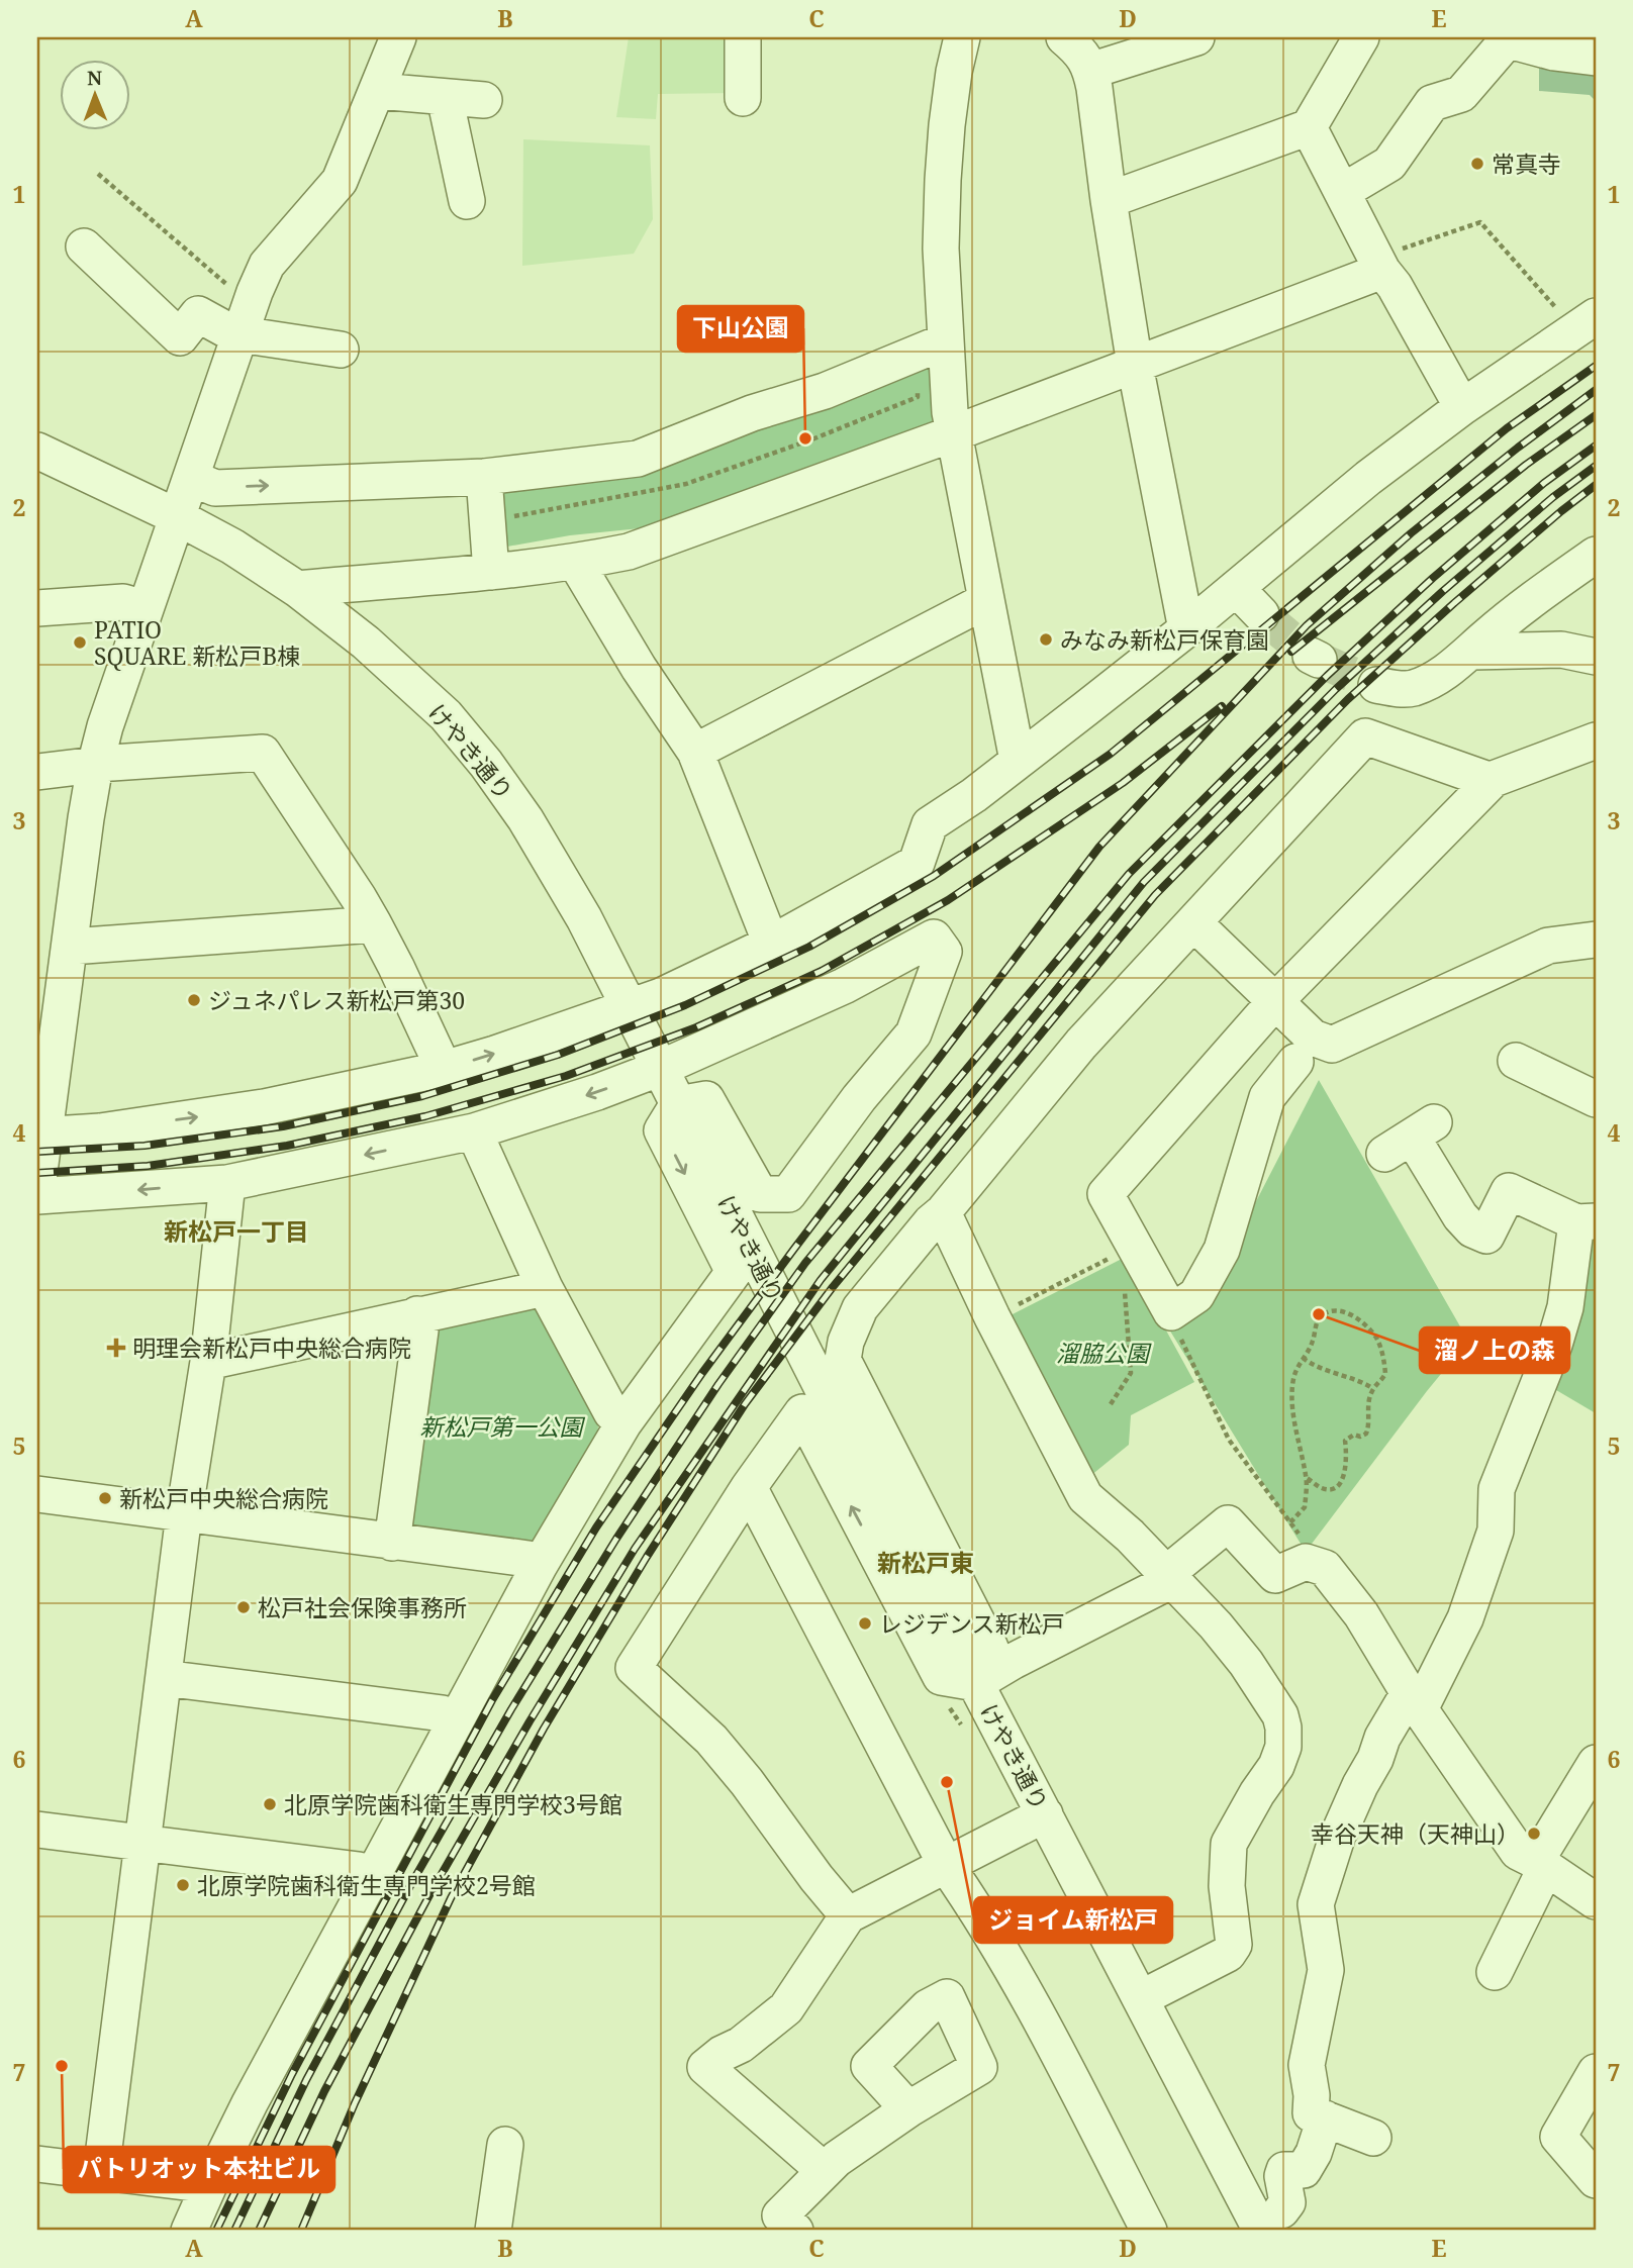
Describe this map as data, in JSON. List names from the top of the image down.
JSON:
{
  "streets": {
    "street": ["けやき通り"]
  },
  "districts": ["新松戸一丁目", "新松戸東"],
  "parks": ["溜脇公園", "新松戸第一公園"],
  "places": {
    "other": [
      "常真寺",
      "下山公園",
      "みなみ新松戸保育園",
      "PATIO SQUARE 新松戸B棟",
      "ジュネパレス新松戸第30",
      "溜ノ上の森",
      "新松戸中央総合病院",
      "松戸社会保険事務所",
      "レジデンス新松戸",
      "ジョイム新松戸",
      "北原学院歯科衛生専門学校3号館",
      "幸谷天神（天神山）",
      "北原学院歯科衛生専門学校2号館",
      "パトリオット本社ビル"
    ],
    "health": ["明理会新松戸中央総合病院"]
  },
  "north": "top",
  "grid": {
    "columns": [
      "A",
      "B",
      "C",
      "D",
      "E"
    ],
    "rows": [
      "1",
      "2",
      "3",
      "4",
      "5",
      "6",
      "7"
    ]
  }
}
